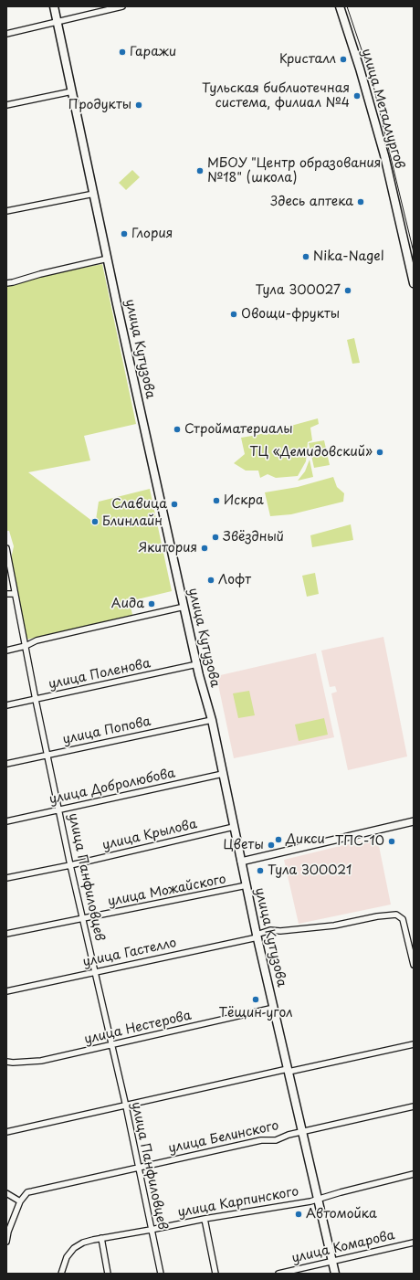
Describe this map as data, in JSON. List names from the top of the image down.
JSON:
{
  "streets": {
    "main road": ["улица Металлургов", "улица Кутузова"],
    "street": [
      "улица Поленова",
      "улица Попова",
      "улица Добролюбова",
      "улица Крылова",
      "улица Панфиловцев",
      "улица Можайского",
      "улица Гастелло",
      "улица Нестерова",
      "улица Белинского",
      "улица Карпинского",
      "улица Комарова"
    ]
  },
  "crossings": [
    ["улица Кутузова", "улица Поленова"],
    ["улица Кутузова", "улица Попова"],
    ["улица Кутузова", "улица Добролюбова"],
    ["улица Кутузова", "улица Крылова"],
    ["улица Кутузова", "улица Можайского"],
    ["улица Кутузова", "улица Гастелло"],
    ["улица Кутузова", "улица Нестерова"],
    ["улица Кутузова", "улица Белинского"],
    ["улица Кутузова", "улица Карпинского"],
    ["улица Кутузова", "улица Комарова"],
    ["улица Поленова", "улица Панфиловцев"],
    ["улица Попова", "улица Панфиловцев"],
    ["улица Добролюбова", "улица Панфиловцев"],
    ["улица Крылова", "улица Панфиловцев"],
    ["улица Панфиловцев", "улица Можайского"],
    ["улица Панфиловцев", "улица Гастелло"],
    ["улица Панфиловцев", "улица Нестерова"],
    ["улица Панфиловцев", "улица Белинского"],
    ["улица Панфиловцев", "улица Карпинского"]
  ],
  "places": [
    "Гаражи",
    "Кристалл",
    "Тульская библиотечная система, филиал №4",
    "Продукты",
    "МБОУ \"Центр образования №18\" (школа)",
    "Здесь аптека",
    "Глория",
    "Nika-Nagel",
    "Тула 300027",
    "Овощи-фрукты",
    "Стройматериалы",
    "ТЦ «Демидовский»",
    "Искра",
    "Славица",
    "Блинлайн",
    "Звёздный",
    "Якитория",
    "Лофт",
    "Аида",
    "Дикси",
    "ТПС-10",
    "Цветы",
    "Тула 300021",
    "Тёщин угол",
    "Автомойка"
  ]
}
